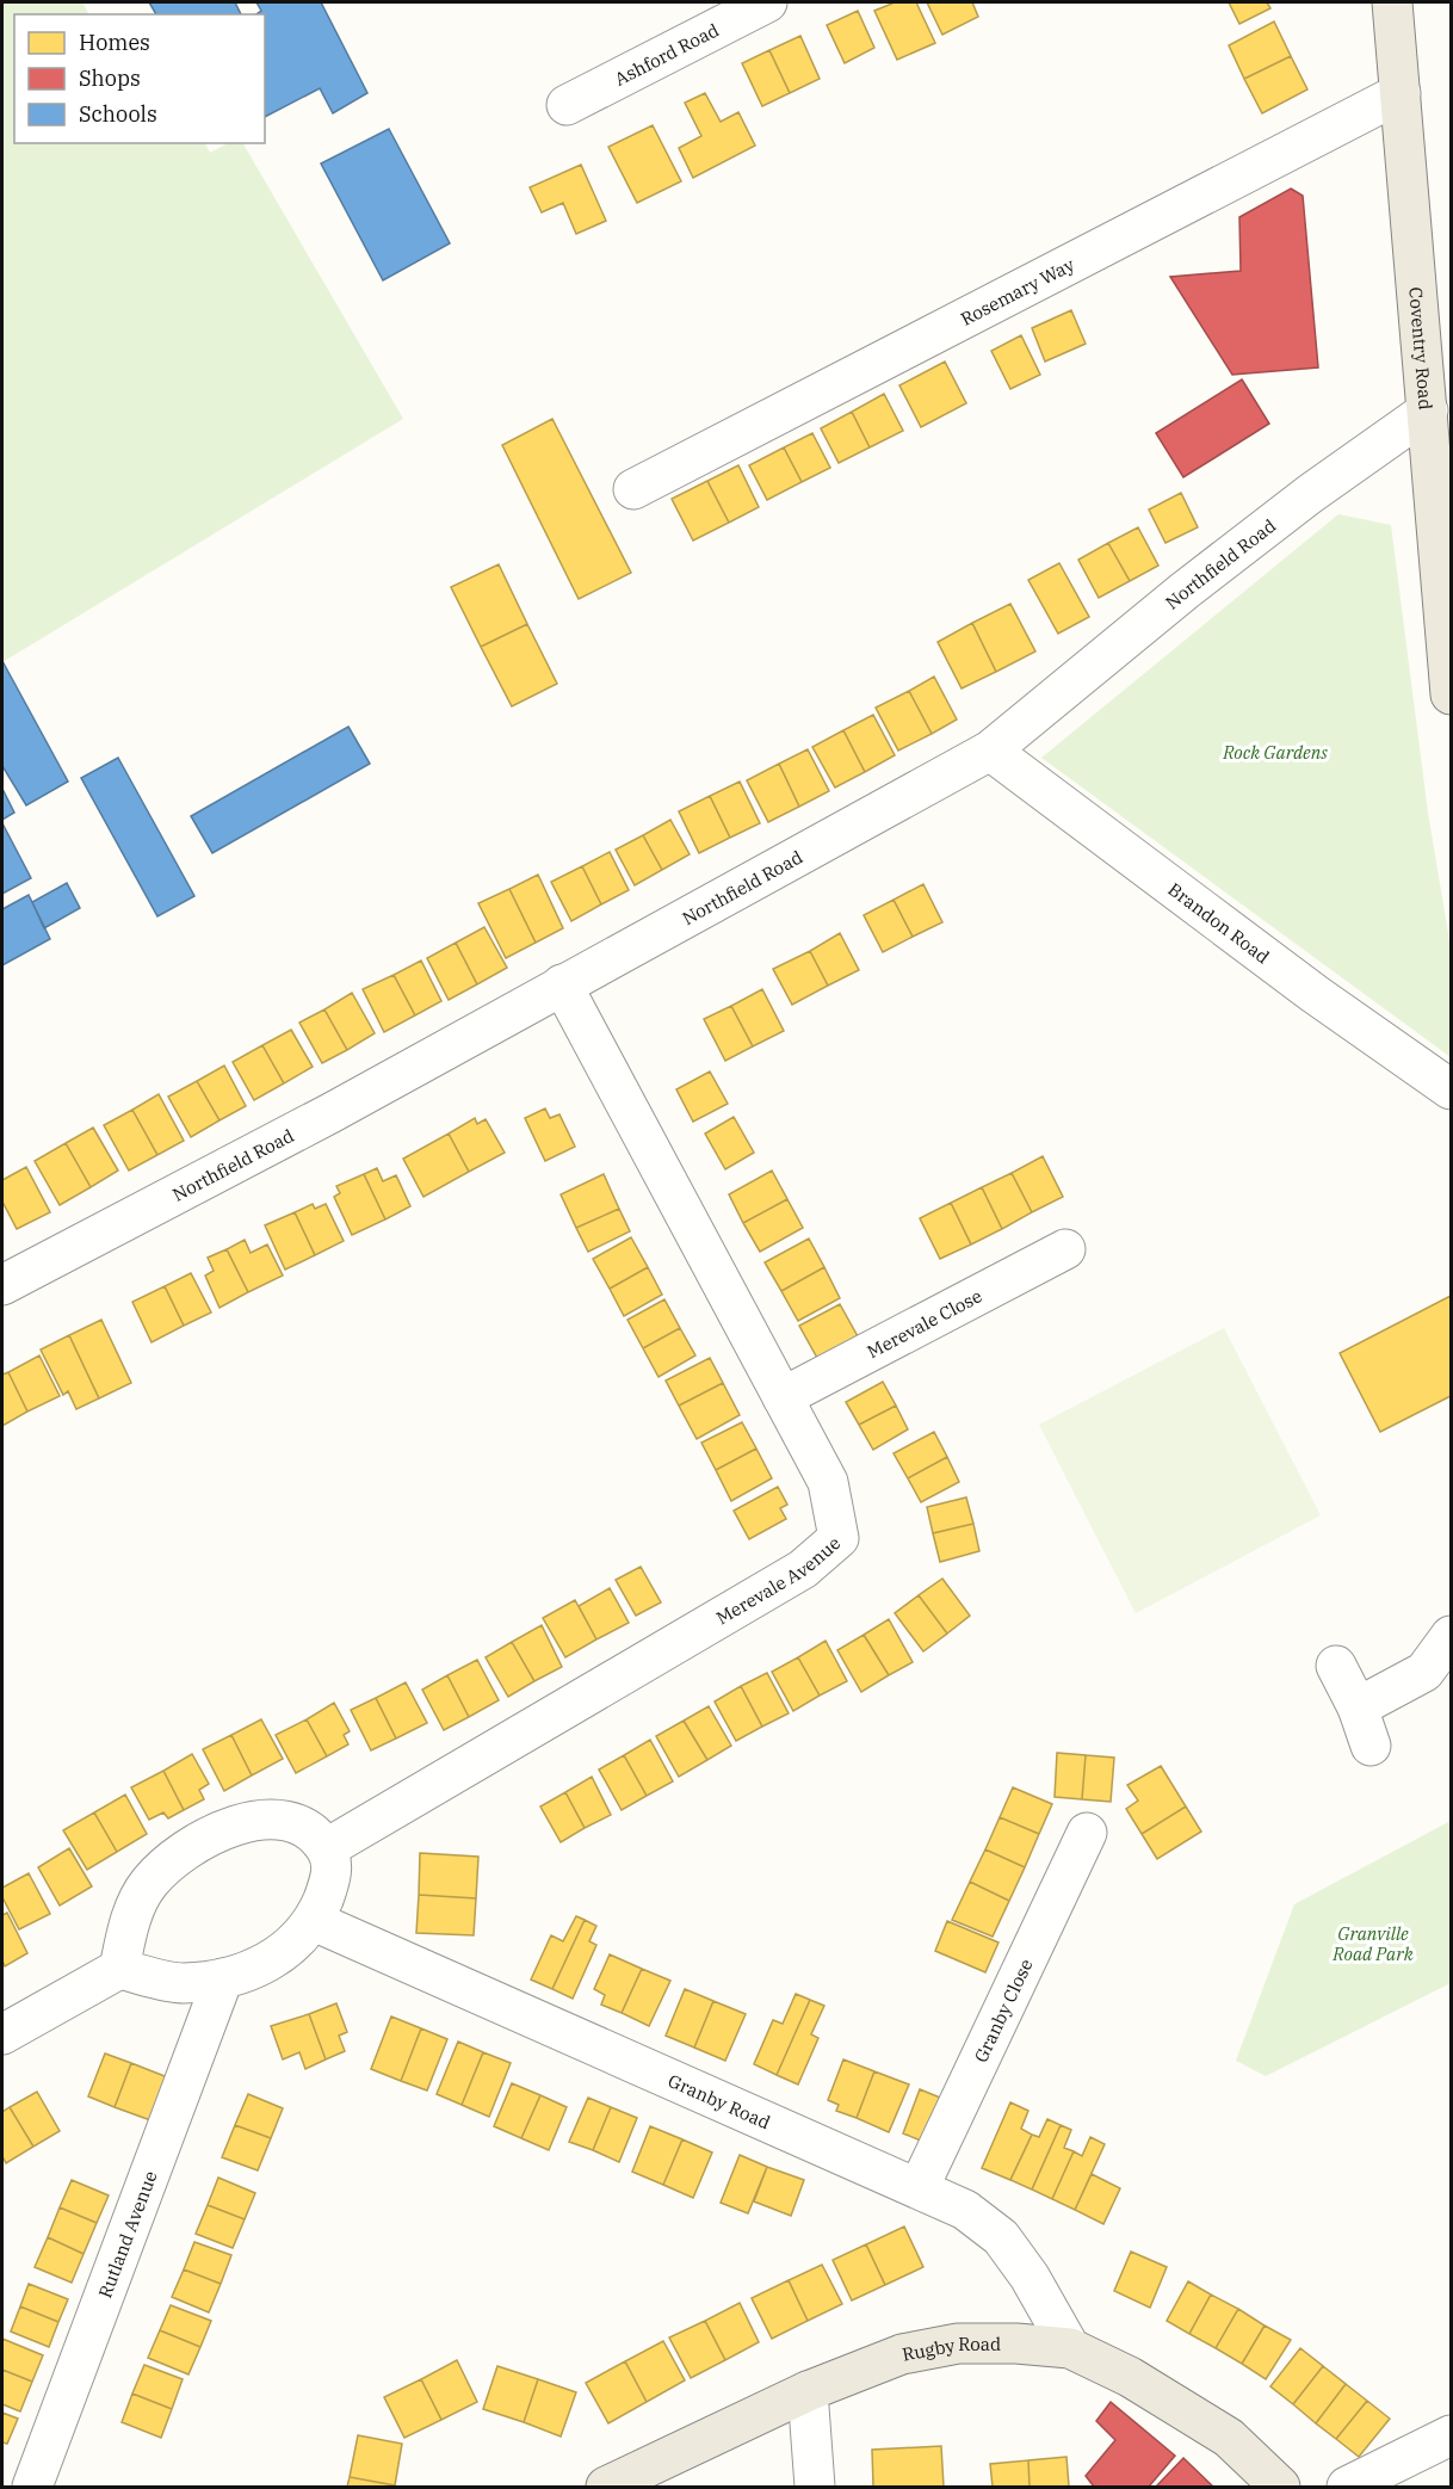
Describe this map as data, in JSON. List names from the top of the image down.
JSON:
{
  "streets": {
    "main road": ["Coventry Road", "Rugby Road"],
    "street": [
      "Ashford Road",
      "Rosemary Way",
      "Northfield Road",
      "Brandon Road",
      "Merevale Close",
      "Merevale Avenue",
      "Granby Close",
      "Granby Road",
      "Rutland Avenue"
    ]
  },
  "crossings": [
    ["Rosemary Way", "Coventry Road"],
    ["Coventry Road", "Northfield Road"],
    ["Northfield Road", "Brandon Road"],
    ["Northfield Road", "Merevale Avenue"],
    ["Merevale Close", "Merevale Avenue"],
    ["Merevale Avenue", "Granby Road"],
    ["Merevale Avenue", "Rutland Avenue"],
    ["Granby Close", "Granby Road"],
    ["Granby Road", "Rutland Avenue"],
    ["Granby Road", "Rugby Road"]
  ],
  "parks": ["Rock Gardens", "Granville Road Park"],
  "legend": ["Homes", "Shops", "Schools"]
}
